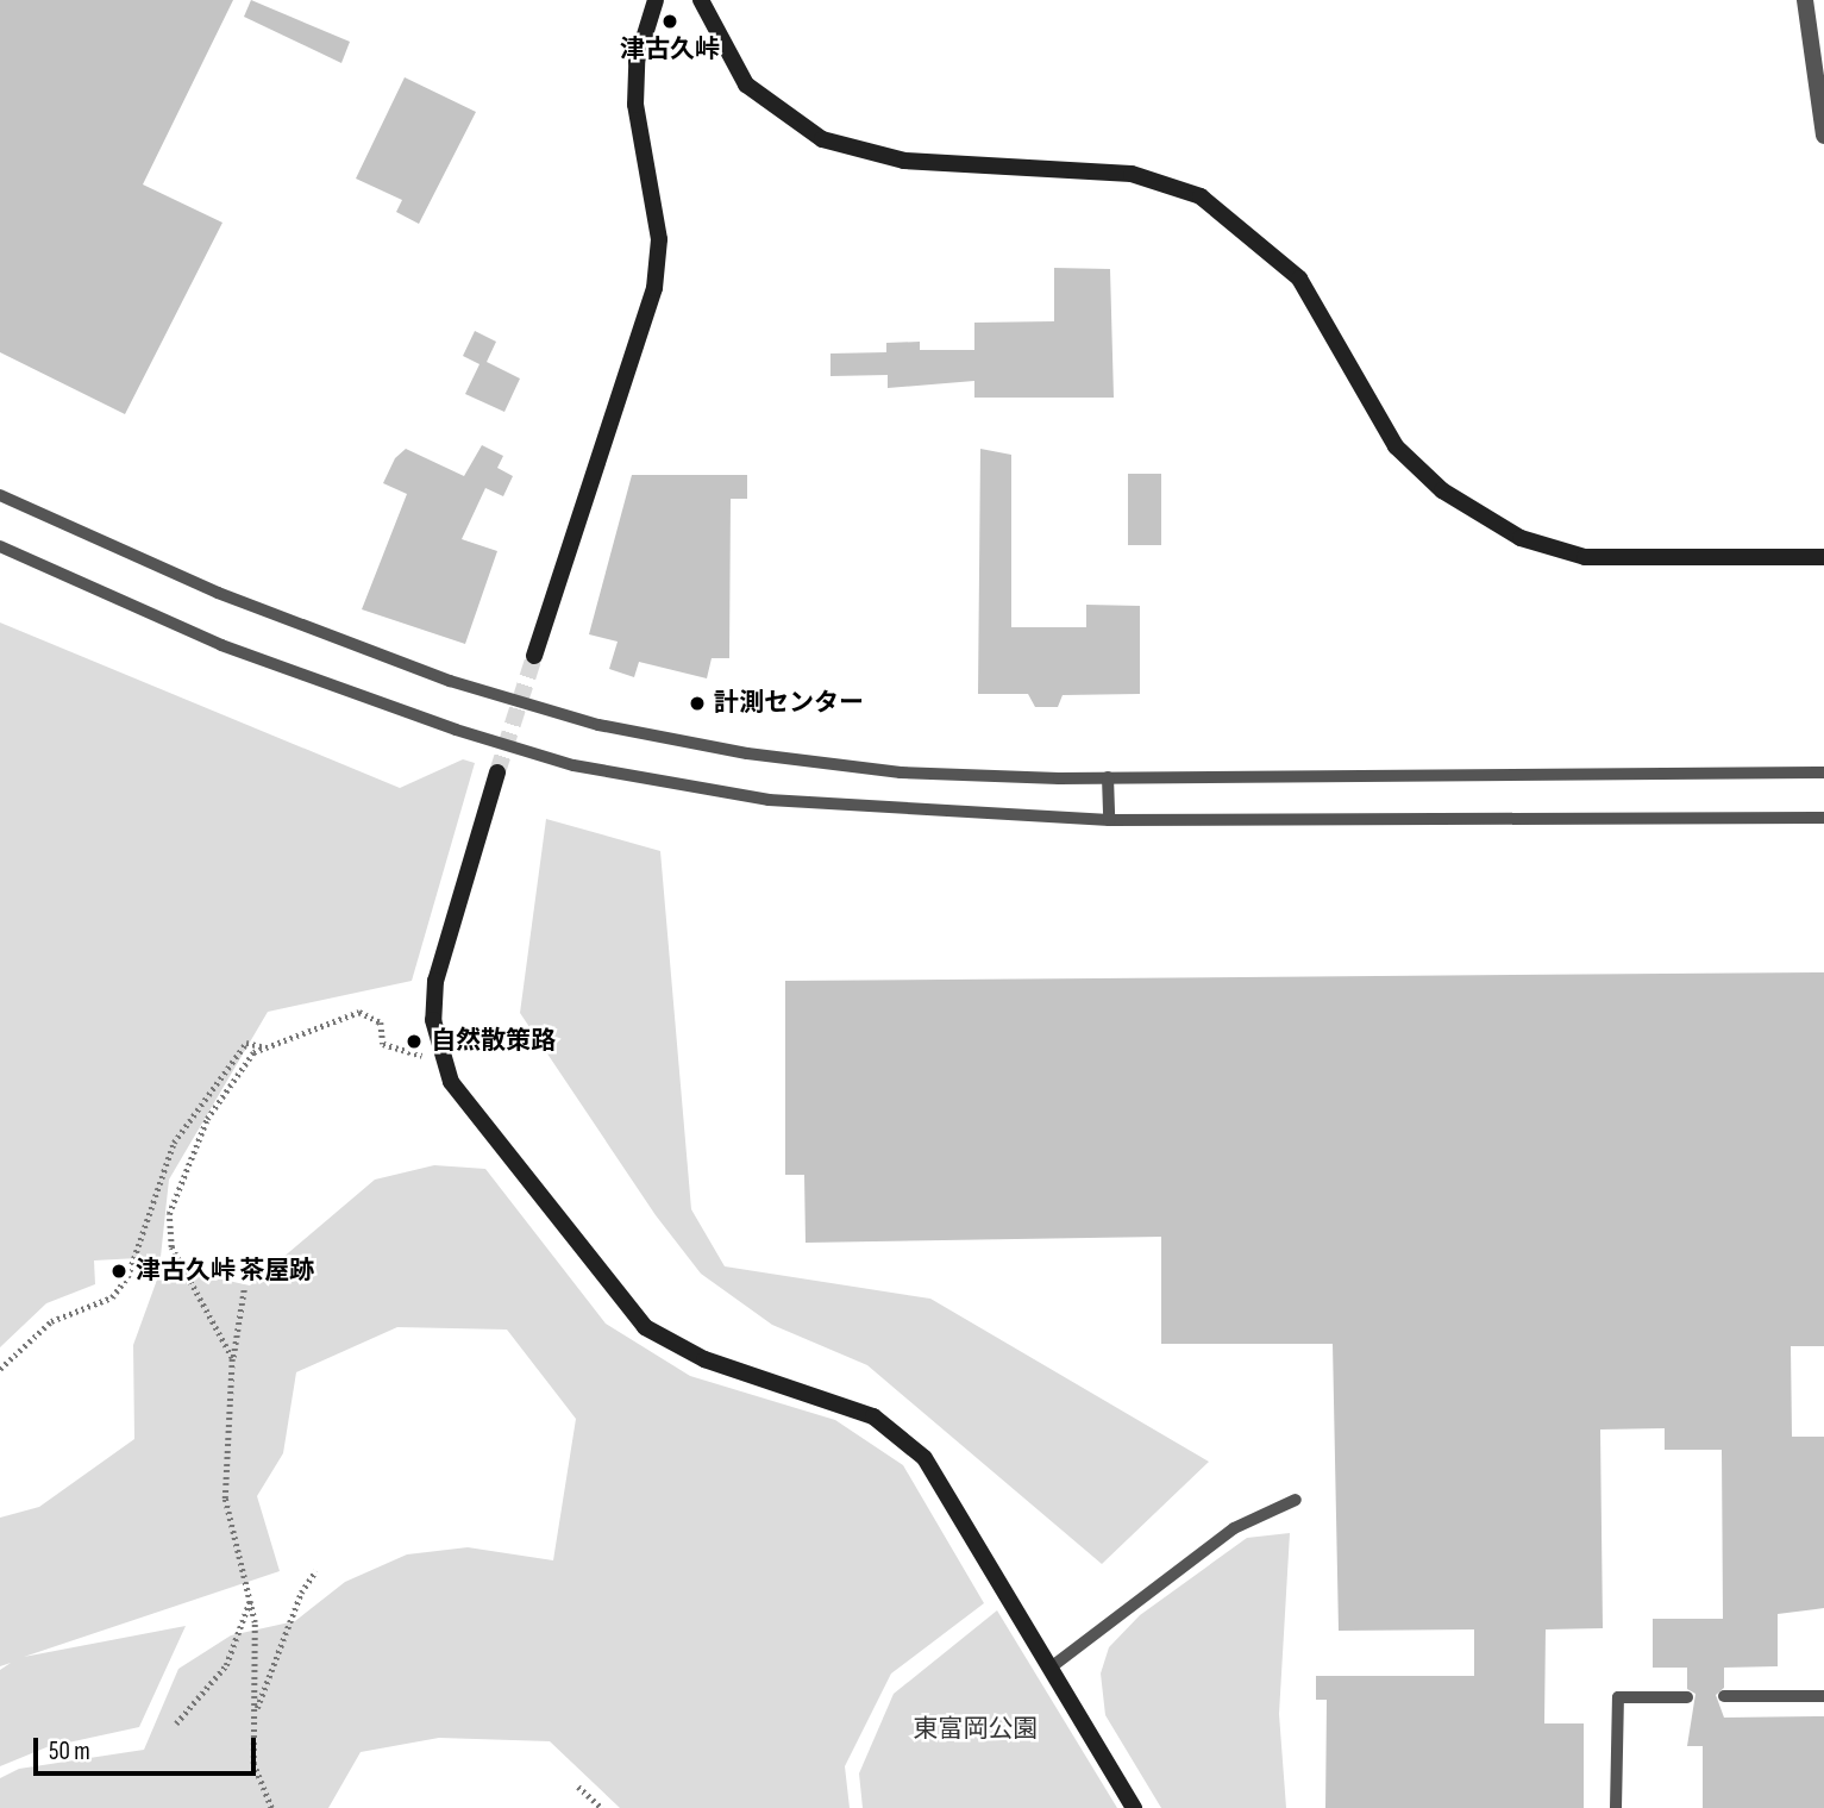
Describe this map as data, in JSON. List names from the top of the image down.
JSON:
{
  "parks": ["東富岡公園"],
  "places": [
    "津古久峠",
    "計測センター",
    "自然散策路",
    "津古久峠 茶屋跡"
  ],
  "scale_bar": "50 m"
}
